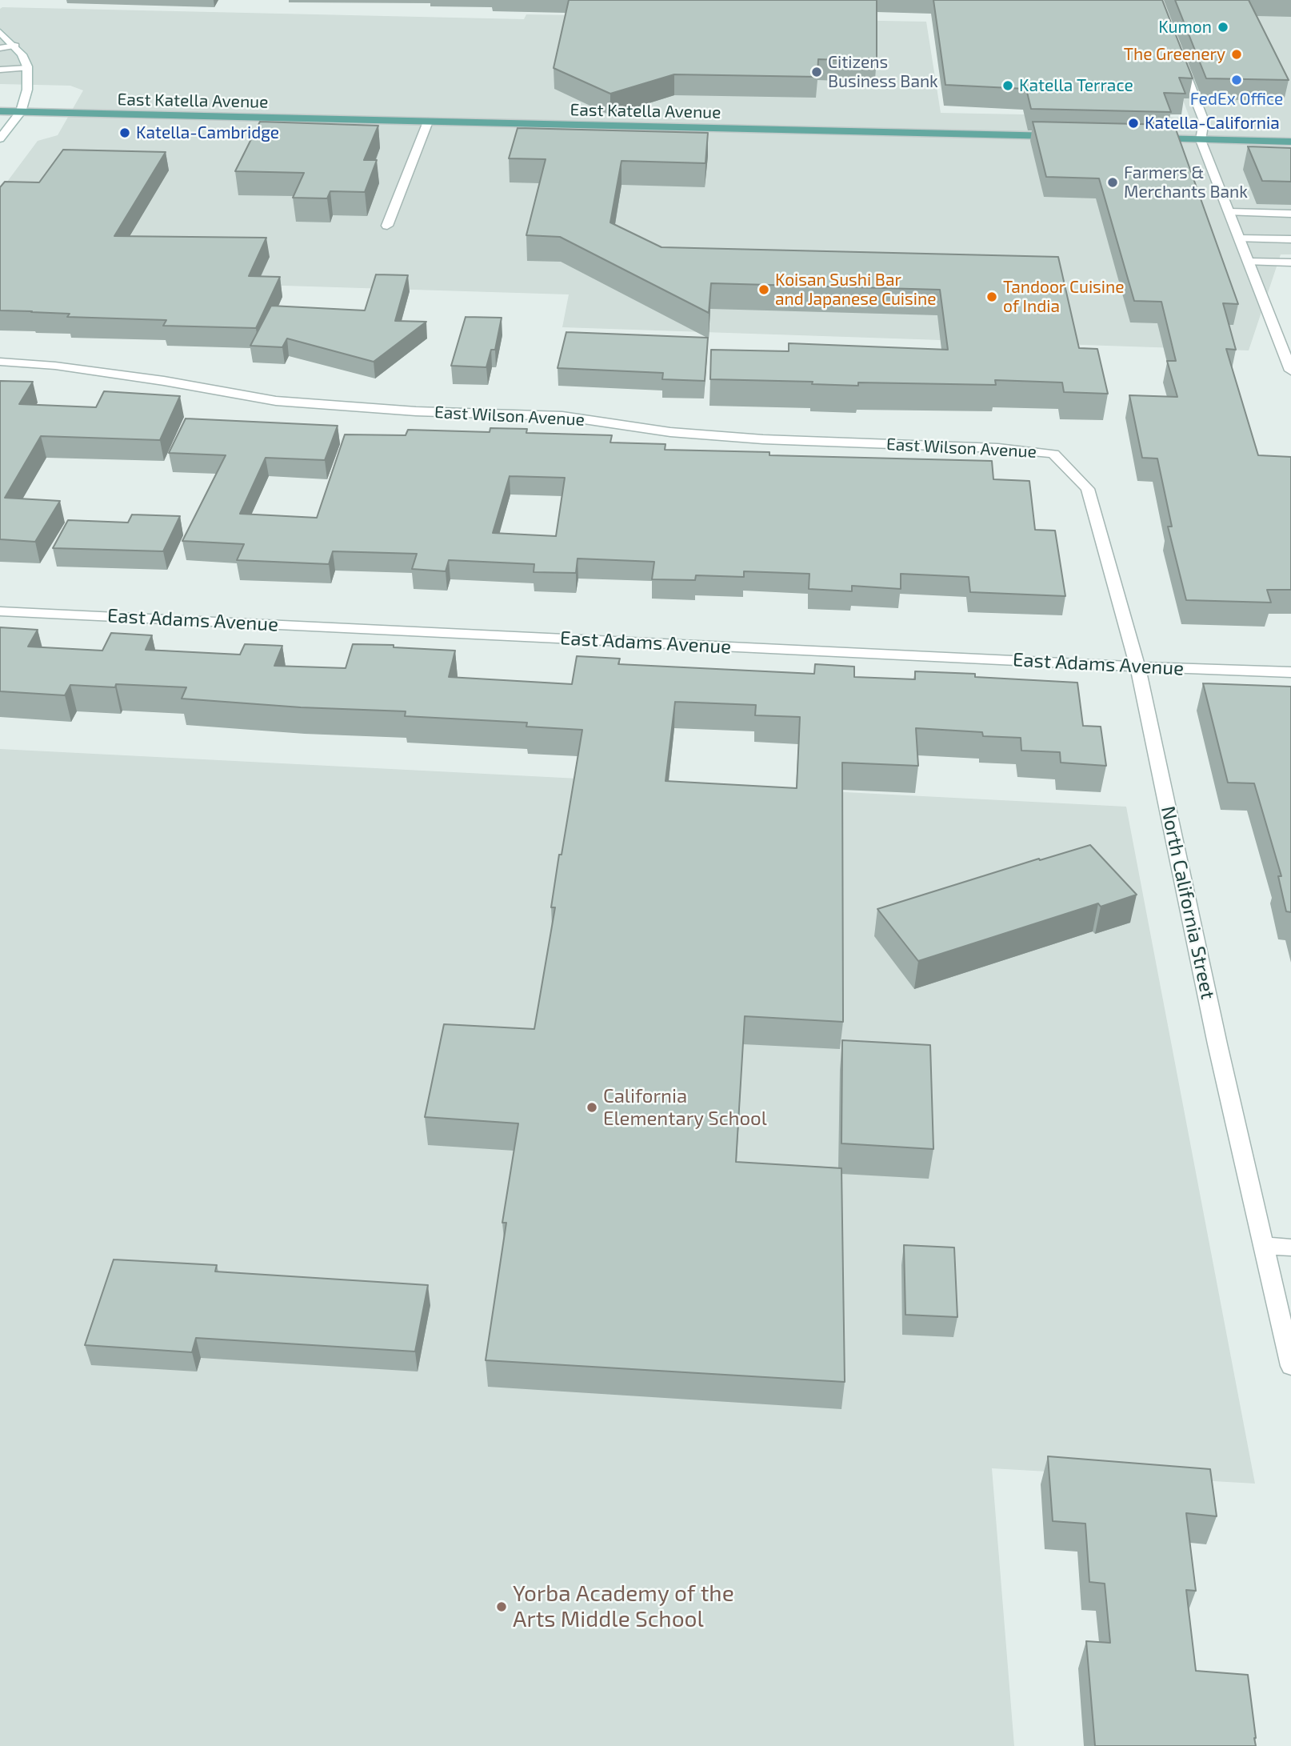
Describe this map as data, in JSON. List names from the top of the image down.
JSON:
{
  "streets": {
    "main road": ["East Katella Avenue"],
    "street": ["East Wilson Avenue", "East Adams Avenue", "North California Street"]
  },
  "crossings": [
    ["East Wilson Avenue", "North California Street"],
    ["East Adams Avenue", "North California Street"]
  ],
  "places": [
    "Kumon",
    "The Greenery",
    "Citizens Business Bank",
    "FedEx Office",
    "Katella Terrace",
    "Katella-California",
    "Katella-Cambridge",
    "Farmers & Merchants Bank",
    "Koisan Sushi Bar and Japanese Cuisine",
    "Tandoor Cuisine of India",
    "California Elementary School",
    "Yorba Academy of the Arts Middle School"
  ]
}
